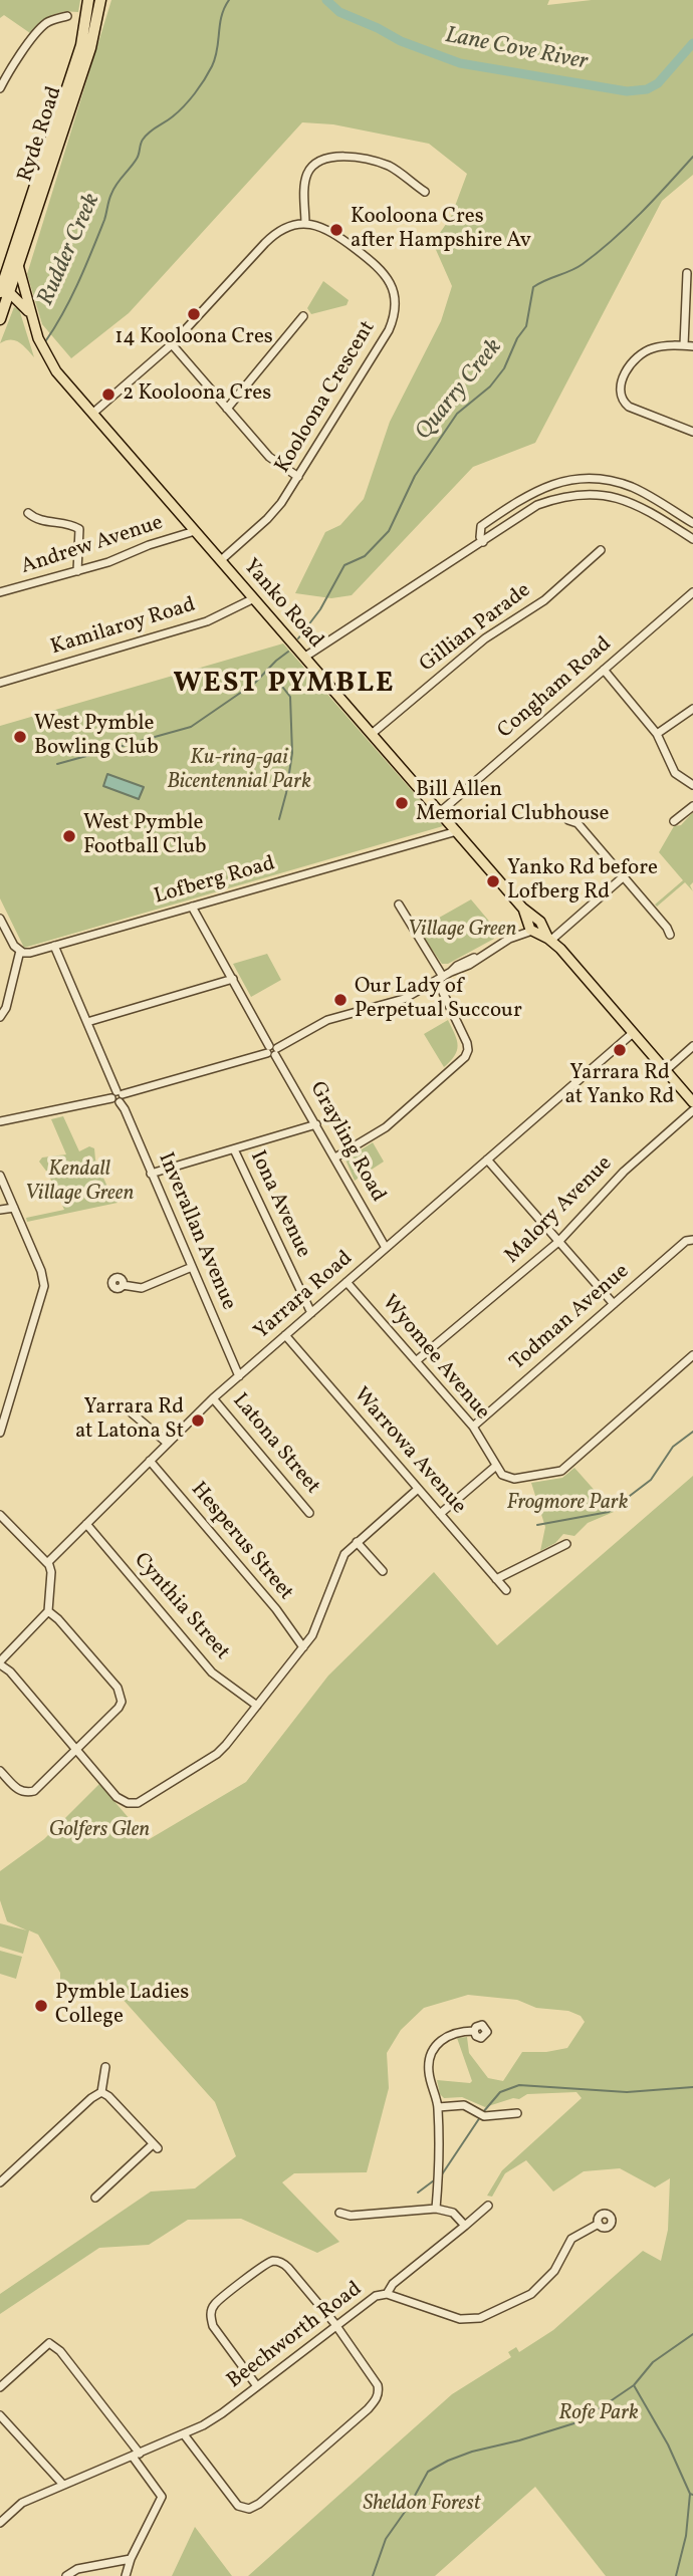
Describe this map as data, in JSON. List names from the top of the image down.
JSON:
{
  "streets": {
    "highway": ["Ryde Road"],
    "main road": ["Yanko Road"],
    "street": [
      "Kooloona Crescent",
      "Andrew Avenue",
      "Kamilaroy Road",
      "Gillian Parade",
      "Congham Road",
      "Lofberg Road",
      "Grayling Road",
      "Iona Avenue",
      "Malory Avenue",
      "Inverallan Avenue",
      "Yarrara Road",
      "Todman Avenue",
      "Wyomee Avenue",
      "Latona Street",
      "Warrowa Avenue",
      "Hesperus Street",
      "Cynthia Street",
      "Beechworth Road"
    ]
  },
  "crossings": [
    ["Ryde Road", "Yanko Road"],
    ["Kooloona Crescent", "Yanko Road"],
    ["Andrew Avenue", "Yanko Road"],
    ["Yanko Road", "Kamilaroy Road"],
    ["Yanko Road", "Gillian Parade"],
    ["Yanko Road", "Congham Road"],
    ["Yanko Road", "Lofberg Road"],
    ["Yanko Road", "Yarrara Road"],
    ["Lofberg Road", "Grayling Road"],
    ["Lofberg Road", "Inverallan Avenue"],
    ["Grayling Road", "Yarrara Road"],
    ["Iona Avenue", "Yarrara Road"],
    ["Malory Avenue", "Wyomee Avenue"],
    ["Inverallan Avenue", "Yarrara Road"],
    ["Yarrara Road", "Wyomee Avenue"],
    ["Yarrara Road", "Latona Street"],
    ["Yarrara Road", "Warrowa Avenue"],
    ["Yarrara Road", "Hesperus Street"],
    ["Yarrara Road", "Cynthia Street"],
    ["Todman Avenue", "Wyomee Avenue"]
  ],
  "districts": ["WEST PYMBLE"],
  "water": ["Lane Cove River", "Rudder Creek", "Quarry Creek"],
  "parks": [
    "Ku-ring-gai Bicentennial Park",
    "Village Green",
    "Kendall Village Green",
    "Frogmore Park",
    "Golfers Glen",
    "Rofe Park",
    "Sheldon Forest"
  ],
  "places": [
    "Kooloona Cres after Hampshire Av",
    "14 Kooloona Cres",
    "2 Kooloona Cres",
    "West Pymble Bowling Club",
    "Bill Allen Memorial Clubhouse",
    "West Pymble Football Club",
    "Yanko Rd before Lofberg Rd",
    "Our Lady of Perpetual Succour",
    "Yarrara Rd at Yanko Rd",
    "Yarrara Rd at Latona St",
    "Pymble Ladies College"
  ]
}
